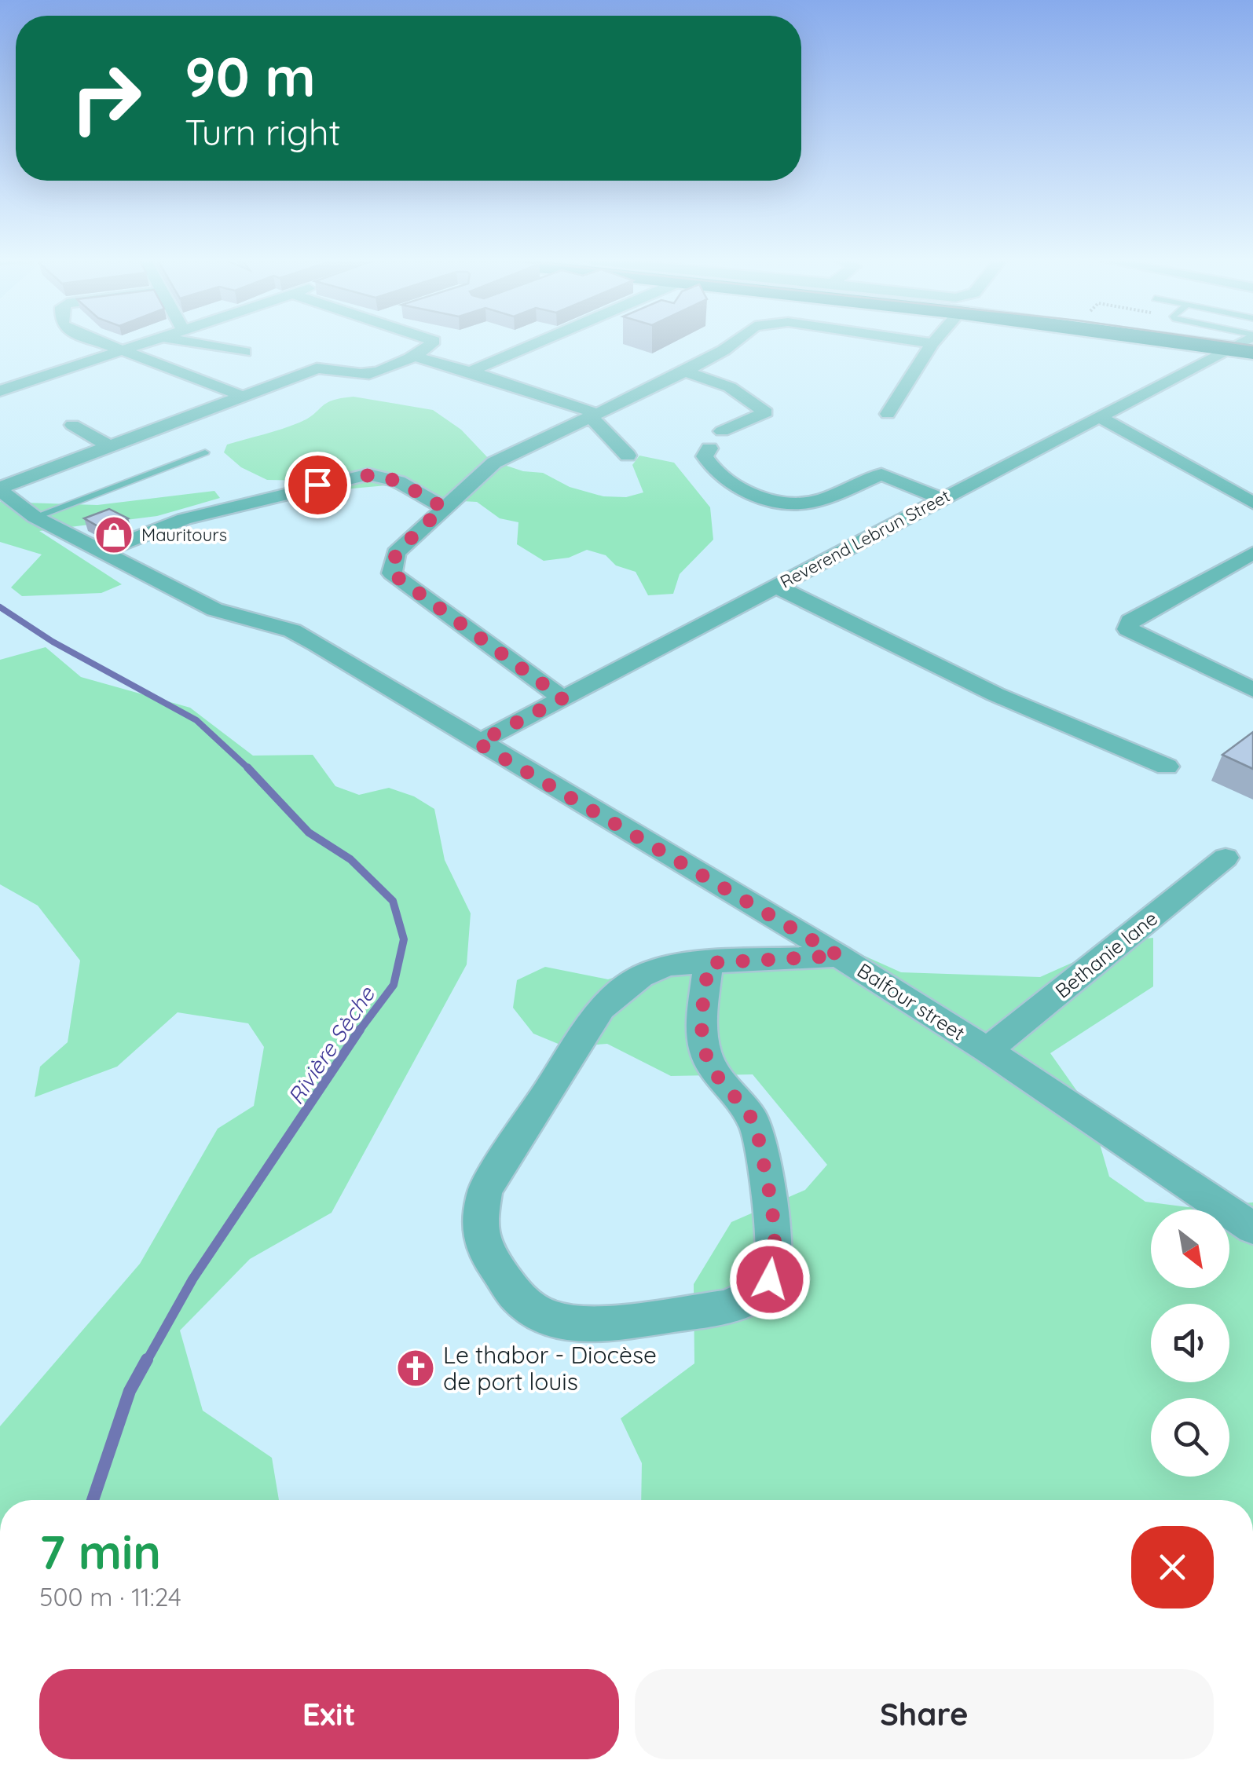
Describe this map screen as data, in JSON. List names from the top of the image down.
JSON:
{
  "streets": {
    "street": ["Reverend Lebrun Street", "Bethanie lane", "Balfour street"]
  },
  "crossings": [
    ["Reverend Lebrun Street", "Balfour street"],
    ["Bethanie lane", "Balfour street"]
  ],
  "water": ["Rivière Sèche"],
  "places": {
    "shop": ["Mauritours"],
    "church": ["Le thabor - Diocèse de port louis"]
  },
  "north": "bottom right",
  "page": {
    "turn": ["90 m", "Turn right"],
    "heading": ["7 min", "500 m · 11:24"],
    "buttons": ["Exit", "Share"]
  }
}
